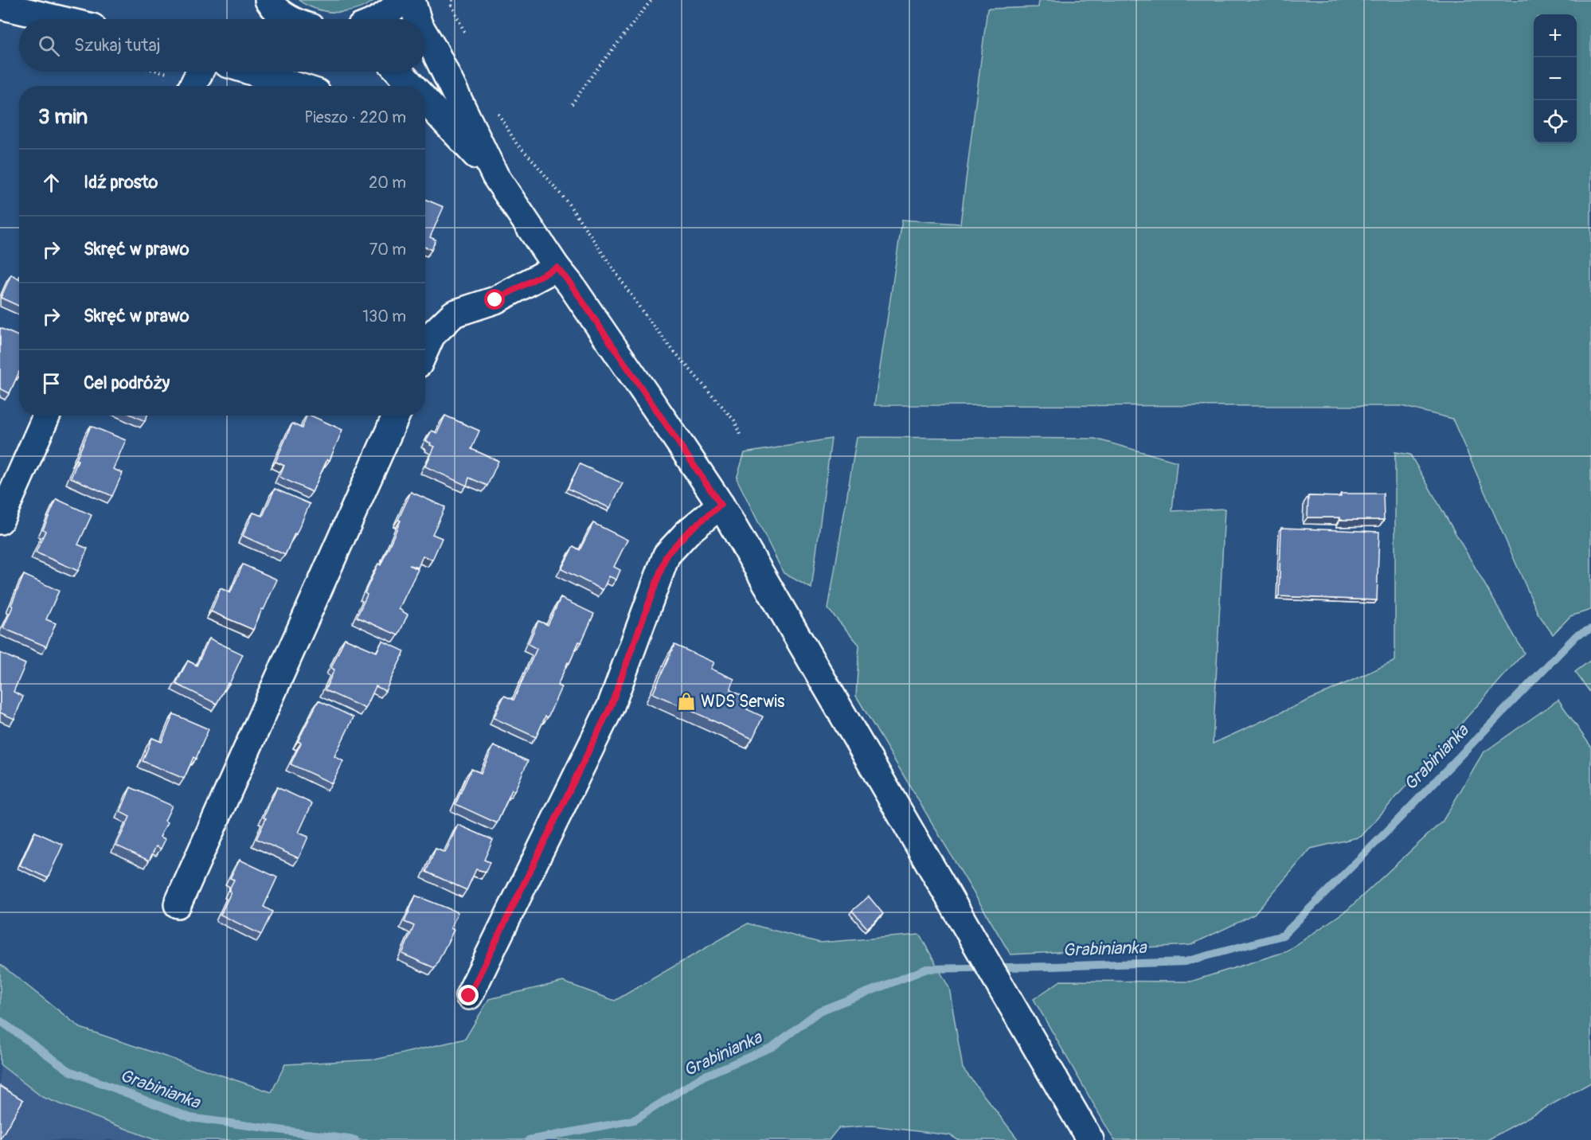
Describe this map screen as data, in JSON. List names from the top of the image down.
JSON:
{
  "water": ["Grabinianka"],
  "places": {
    "shop": ["WDS Serwis"]
  },
  "page": {
    "map_buttons": ["+", "−"],
    "search": "Szukaj tutaj",
    "heading": ["3 min", "Pieszo · 220 m"],
    "list": [
      ["Idź prosto", "20 m"],
      ["Skręć w prawo", "70 m"],
      ["Skręć w prawo", "130 m"],
      "Cel podróży"
    ]
  }
}
